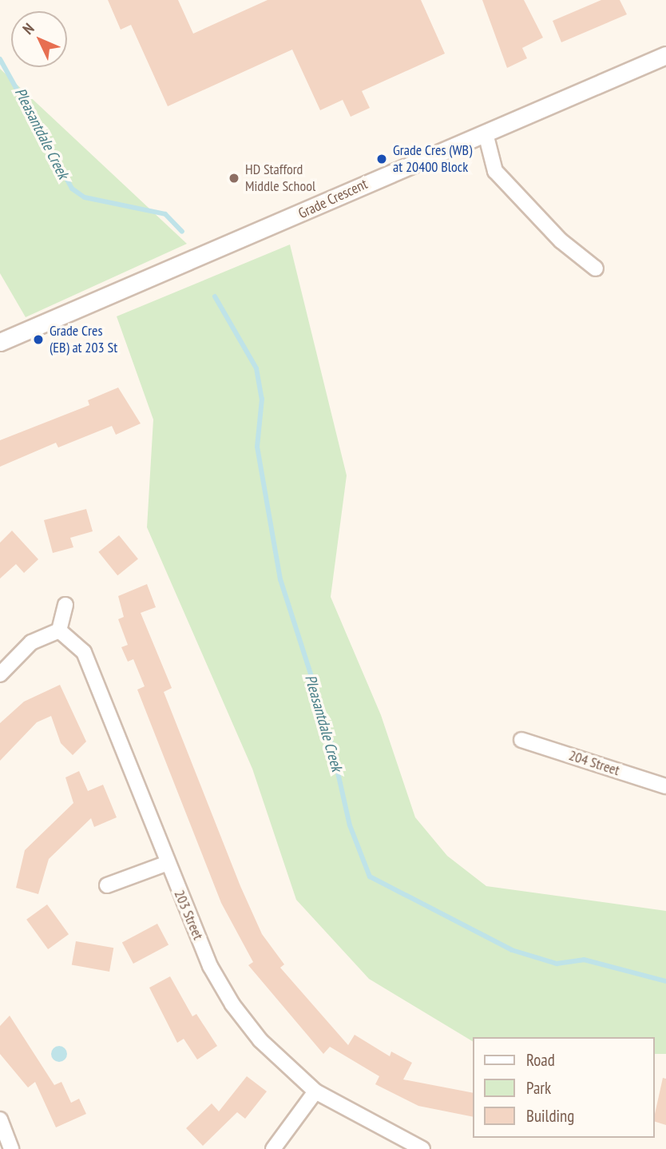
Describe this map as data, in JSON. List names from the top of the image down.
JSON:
{
  "streets": {
    "street": ["Grade Crescent", "204 Street", "203 Street"]
  },
  "water": ["Pleasantdale Creek"],
  "places": ["Grade Cres (WB) at 20400 Block", "HD Stafford Middle School", "Grade Cres (EB) at 203 St"],
  "legend": ["Road", "Park", "Building"],
  "north": "top left"
}
